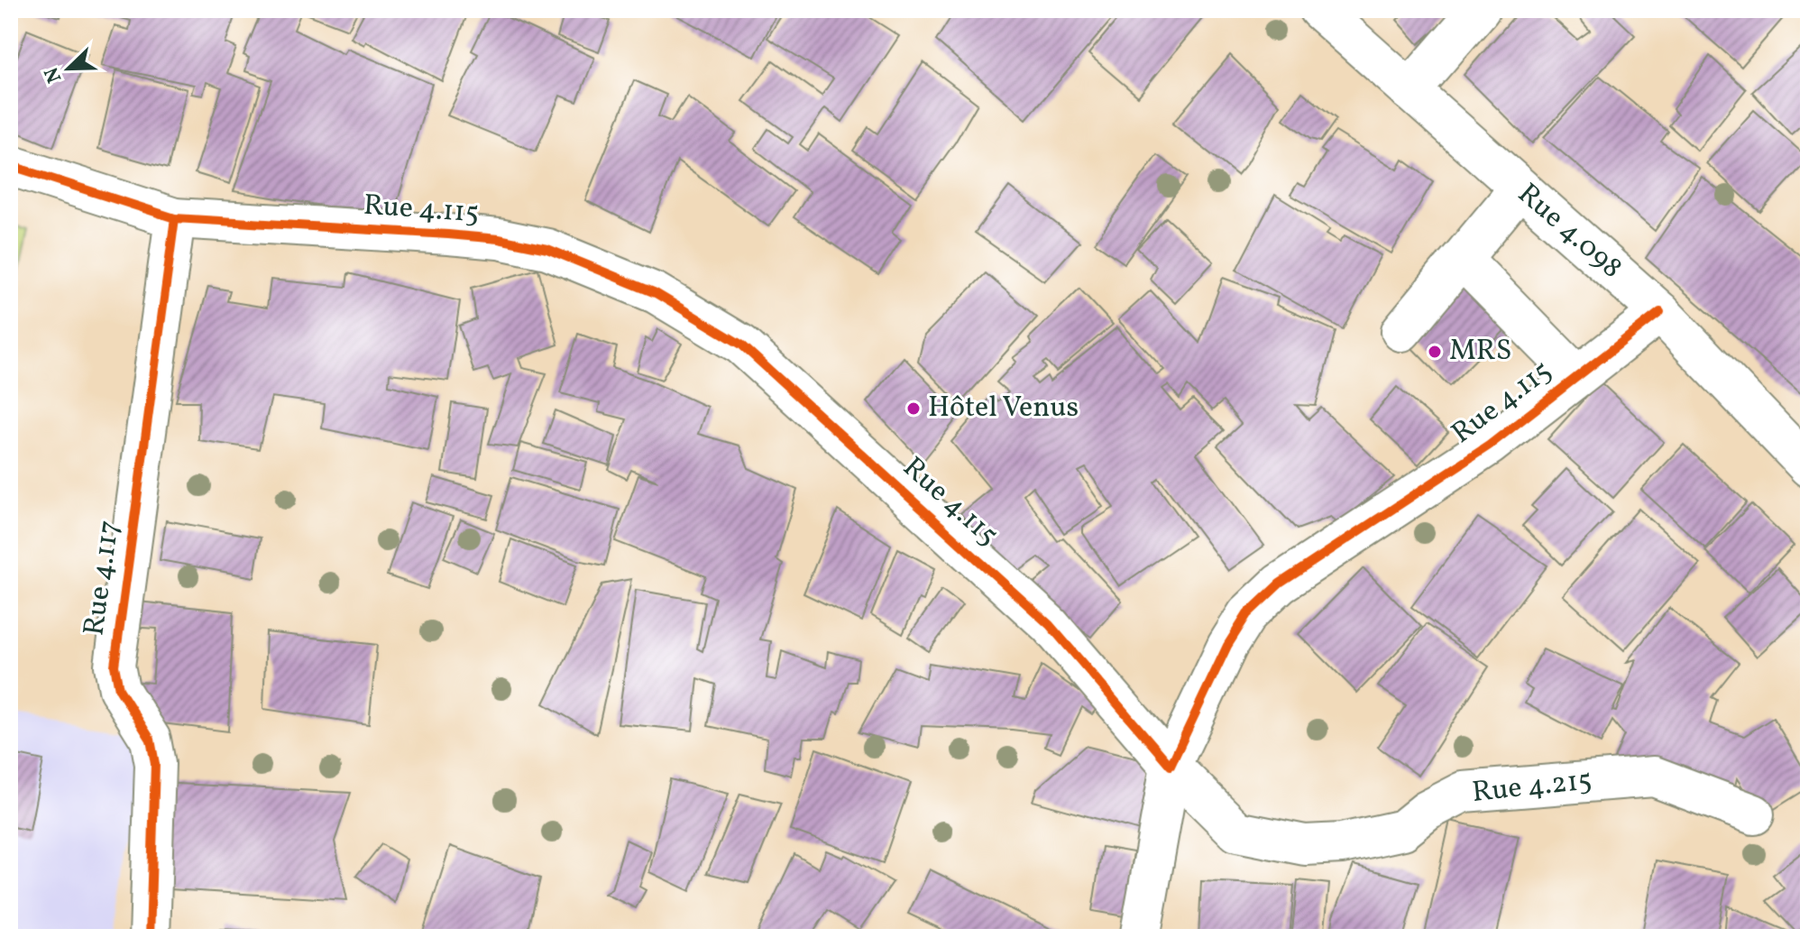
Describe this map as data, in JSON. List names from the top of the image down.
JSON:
{
  "streets": {
    "street": [
      "Rue 4.115",
      "Rue 4.098",
      "Rue 4.117",
      "Rue 4.215"
    ]
  },
  "crossings": [
    ["Rue 4.115", "Rue 4.098"],
    ["Rue 4.115", "Rue 4.117"],
    ["Rue 4.115", "Rue 4.215"]
  ],
  "places": ["MRS", "Hôtel Venus"],
  "north": "bottom left"
}
